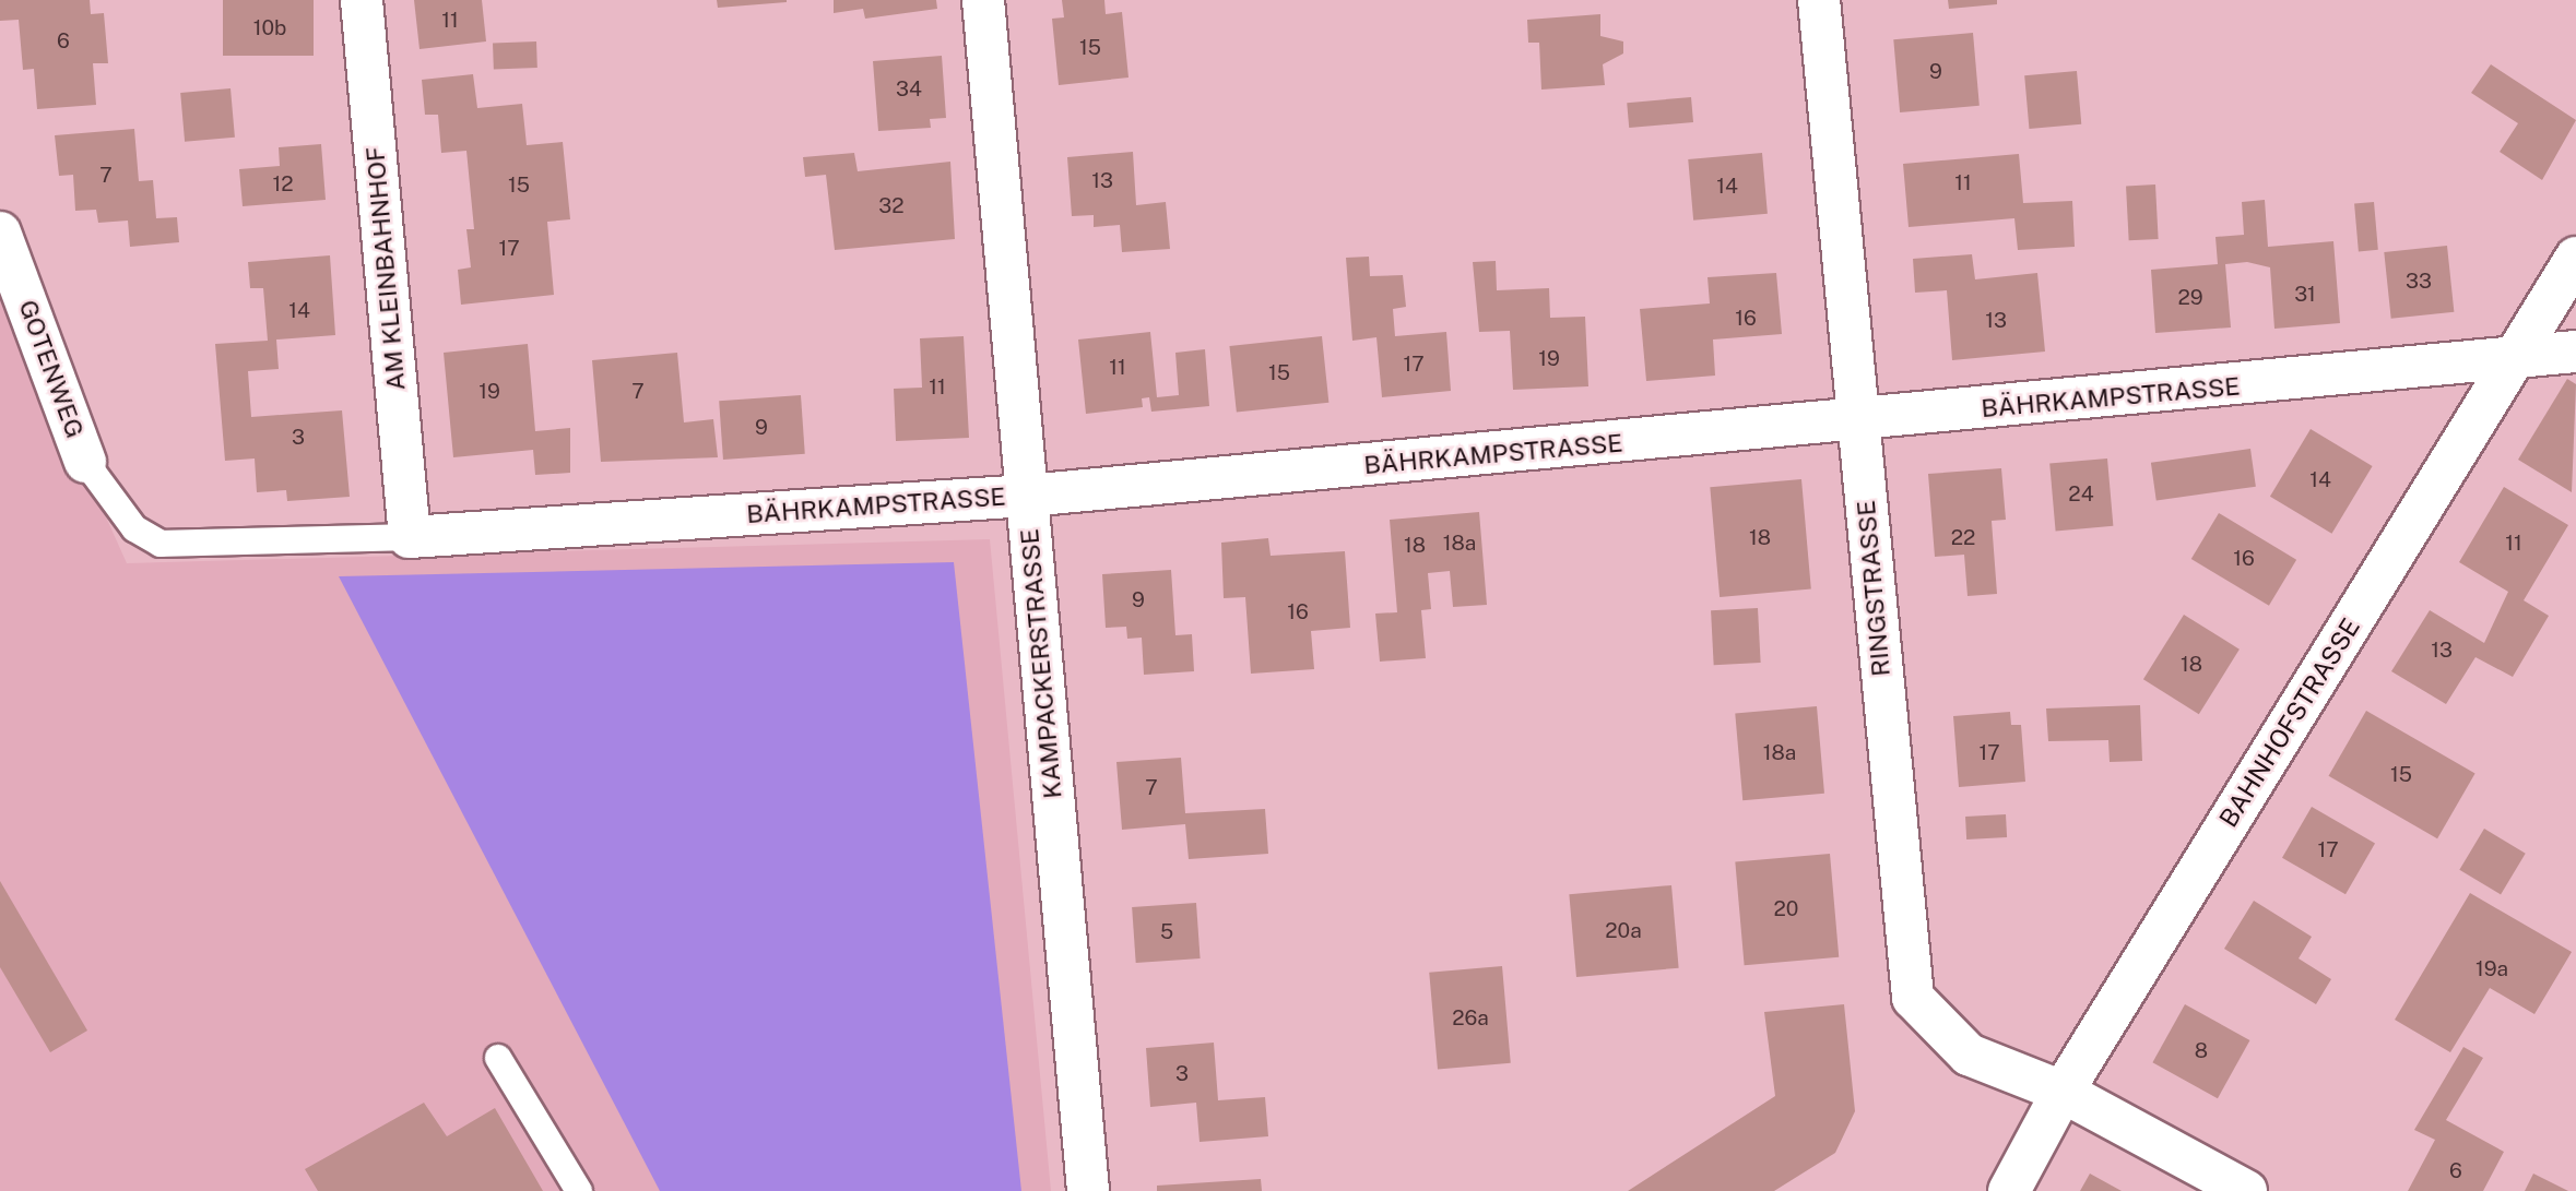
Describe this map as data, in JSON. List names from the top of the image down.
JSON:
{
  "streets": {
    "street": [
      "AM KLEINBAHNHOF",
      "GOTENWEG",
      "BÄHRKAMPSTRASSE",
      "RINGSTRASSE",
      "KAMPACKERSTRASSE",
      "BAHNHOFSTRASSE"
    ]
  },
  "crossings": [
    ["AM KLEINBAHNHOF", "BÄHRKAMPSTRASSE"],
    ["BÄHRKAMPSTRASSE", "RINGSTRASSE"],
    ["BÄHRKAMPSTRASSE", "KAMPACKERSTRASSE"],
    ["BÄHRKAMPSTRASSE", "BAHNHOFSTRASSE"],
    ["RINGSTRASSE", "BAHNHOFSTRASSE"]
  ],
  "house_numbers": [
    "11",
    "10b",
    "6",
    "15",
    "9",
    "34",
    "7",
    "13",
    "11",
    "12",
    "15",
    "14",
    "32",
    "17",
    "33",
    "31",
    "29",
    "14",
    "16",
    "13",
    "19",
    "17",
    "11",
    "15",
    "11",
    "19",
    "7",
    "9",
    "3",
    "14",
    "24",
    "18",
    "22",
    "18a",
    "11",
    "18",
    "16",
    "9",
    "16",
    "13",
    "18",
    "18a",
    "17",
    "15",
    "7",
    "17",
    "20",
    "20a",
    "5",
    "19a",
    "26a",
    "8",
    "3",
    "6"
  ]
}
